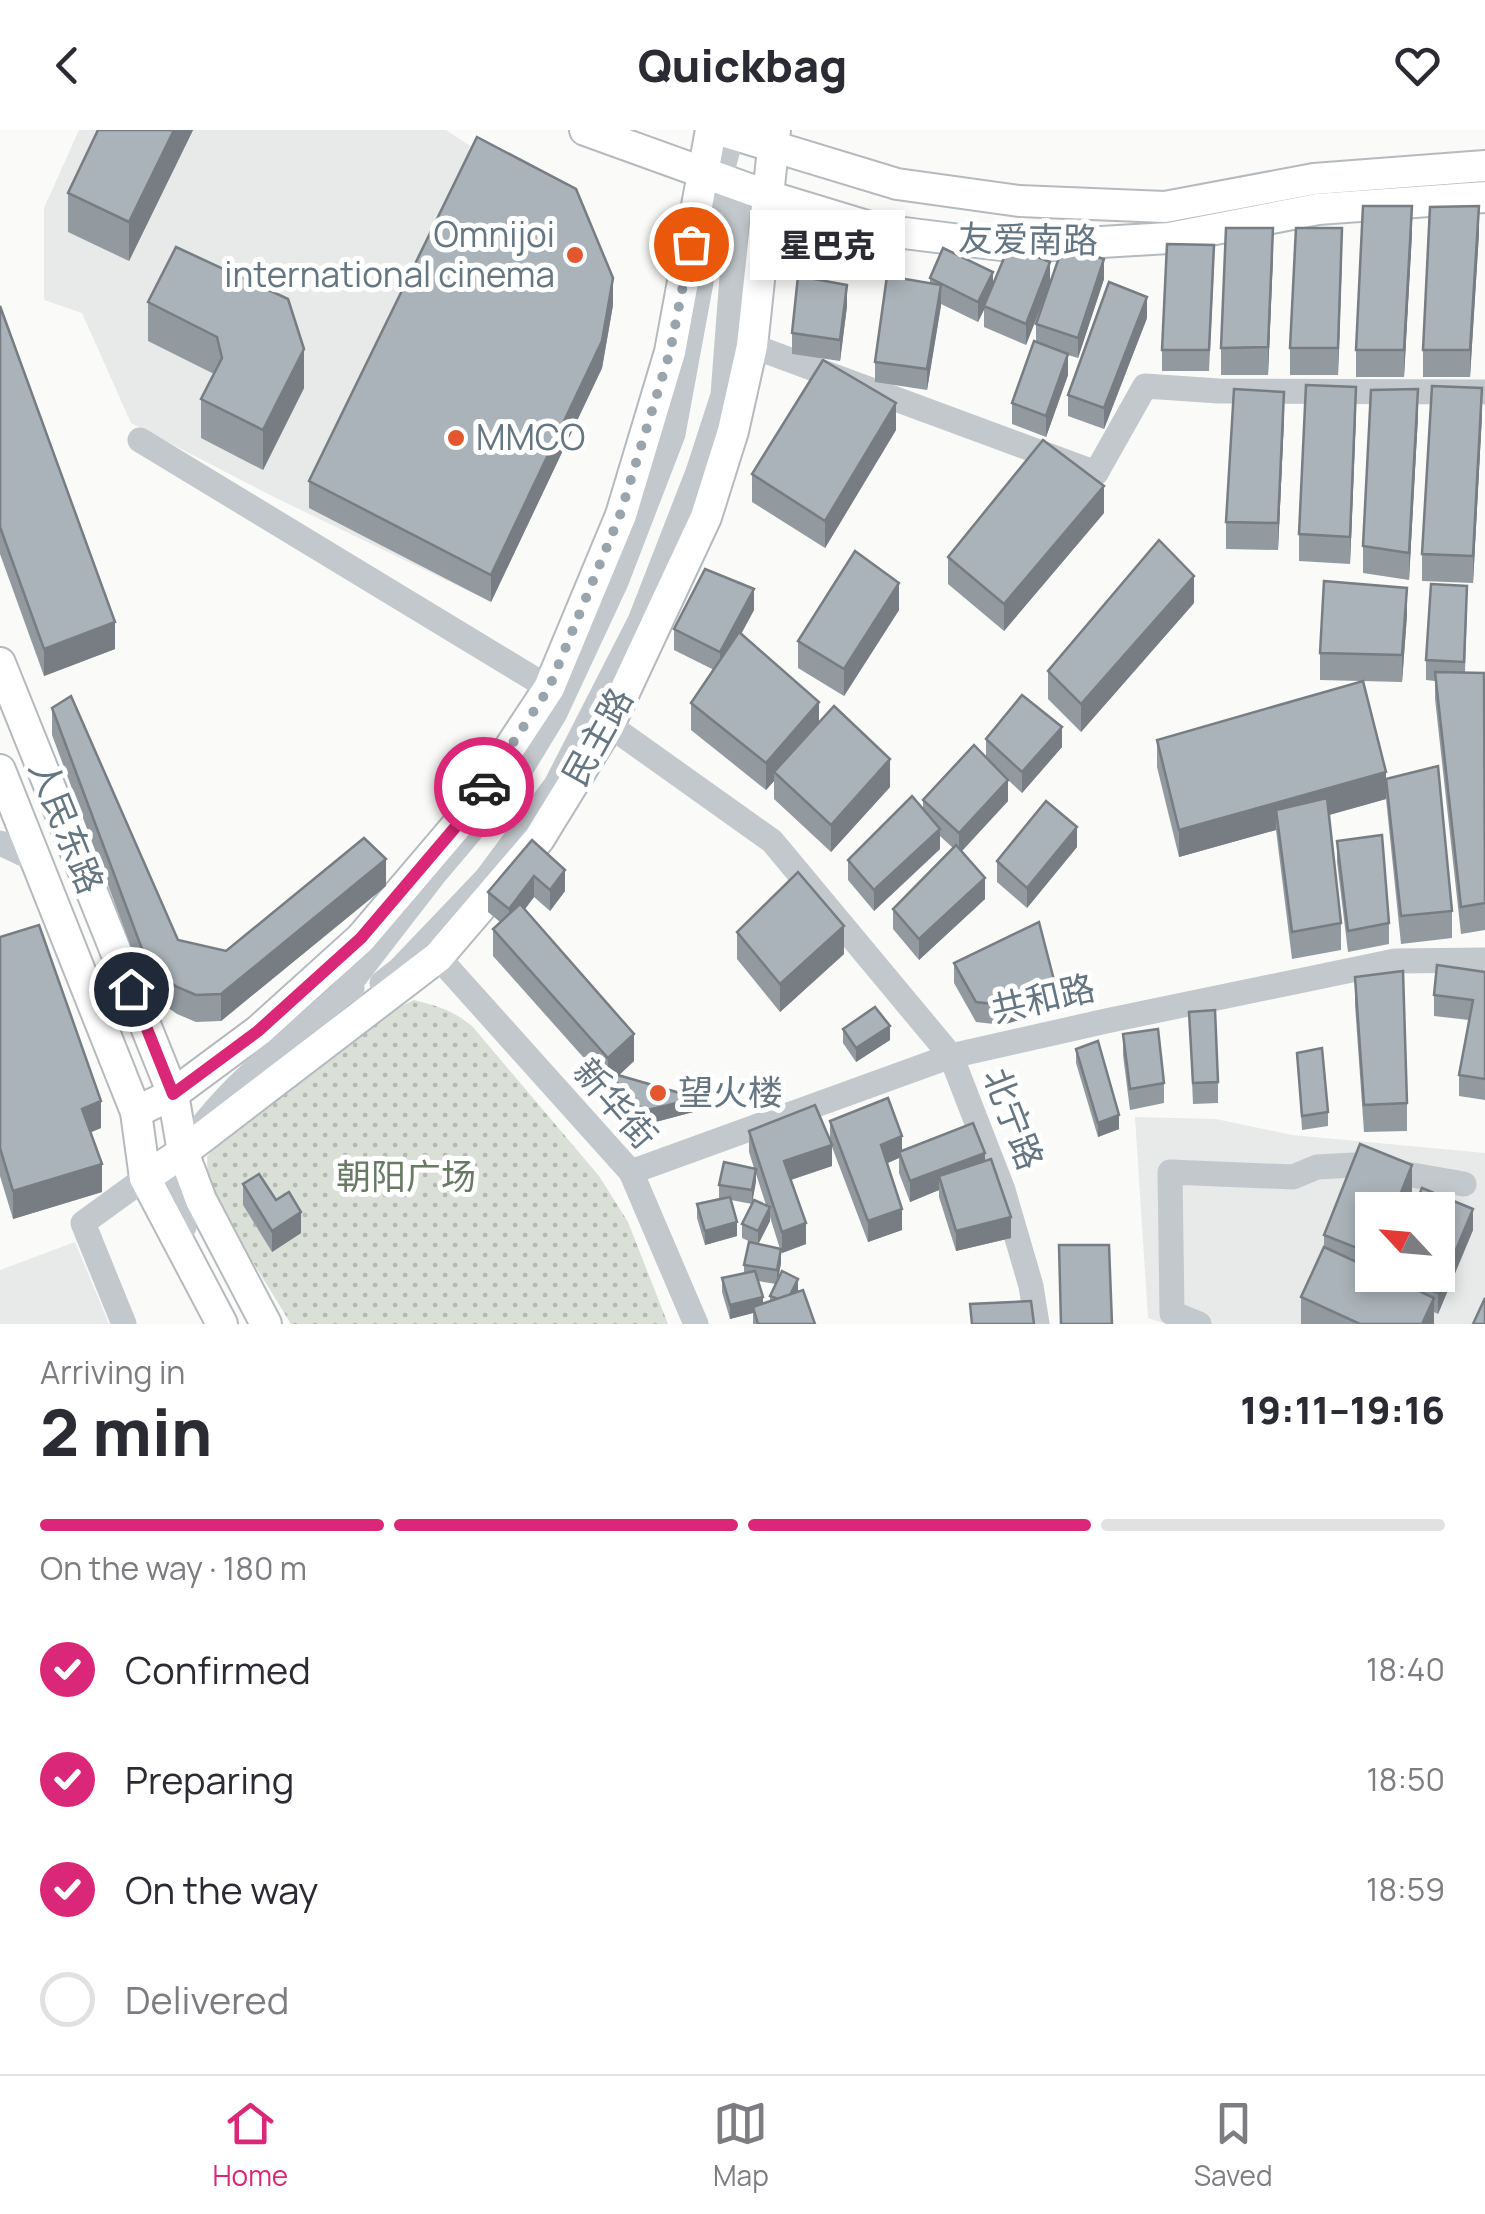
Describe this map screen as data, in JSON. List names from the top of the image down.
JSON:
{
  "streets": {
    "main road": ["友爱南路", "民主路", "人民东路"],
    "street": ["共和路", "新华街", "北宁路"]
  },
  "crossings": [
    ["友爱南路", "民主路"],
    ["民主路", "人民东路"],
    ["民主路", "新华街"],
    ["民主路", "北宁路"],
    ["共和路", "新华街"],
    ["共和路", "北宁路"]
  ],
  "parks": ["朝阳广场"],
  "places": [
    "星巴克",
    "Omnijoi international cinema",
    "MMCO",
    "望火楼"
  ],
  "north": "top left",
  "page": {
    "header": "Quickbag",
    "bubble": "星巴克",
    "heading": ["2 min", "Arriving in", "19:11–19:16"],
    "bar": "On the way · 180 m",
    "list": [
      ["Confirmed", "18:40"],
      ["Preparing", "18:50"],
      ["On the way", "18:59"],
      "Delivered"
    ],
    "tabs": ["Home", "Map", "Saved"]
  }
}
